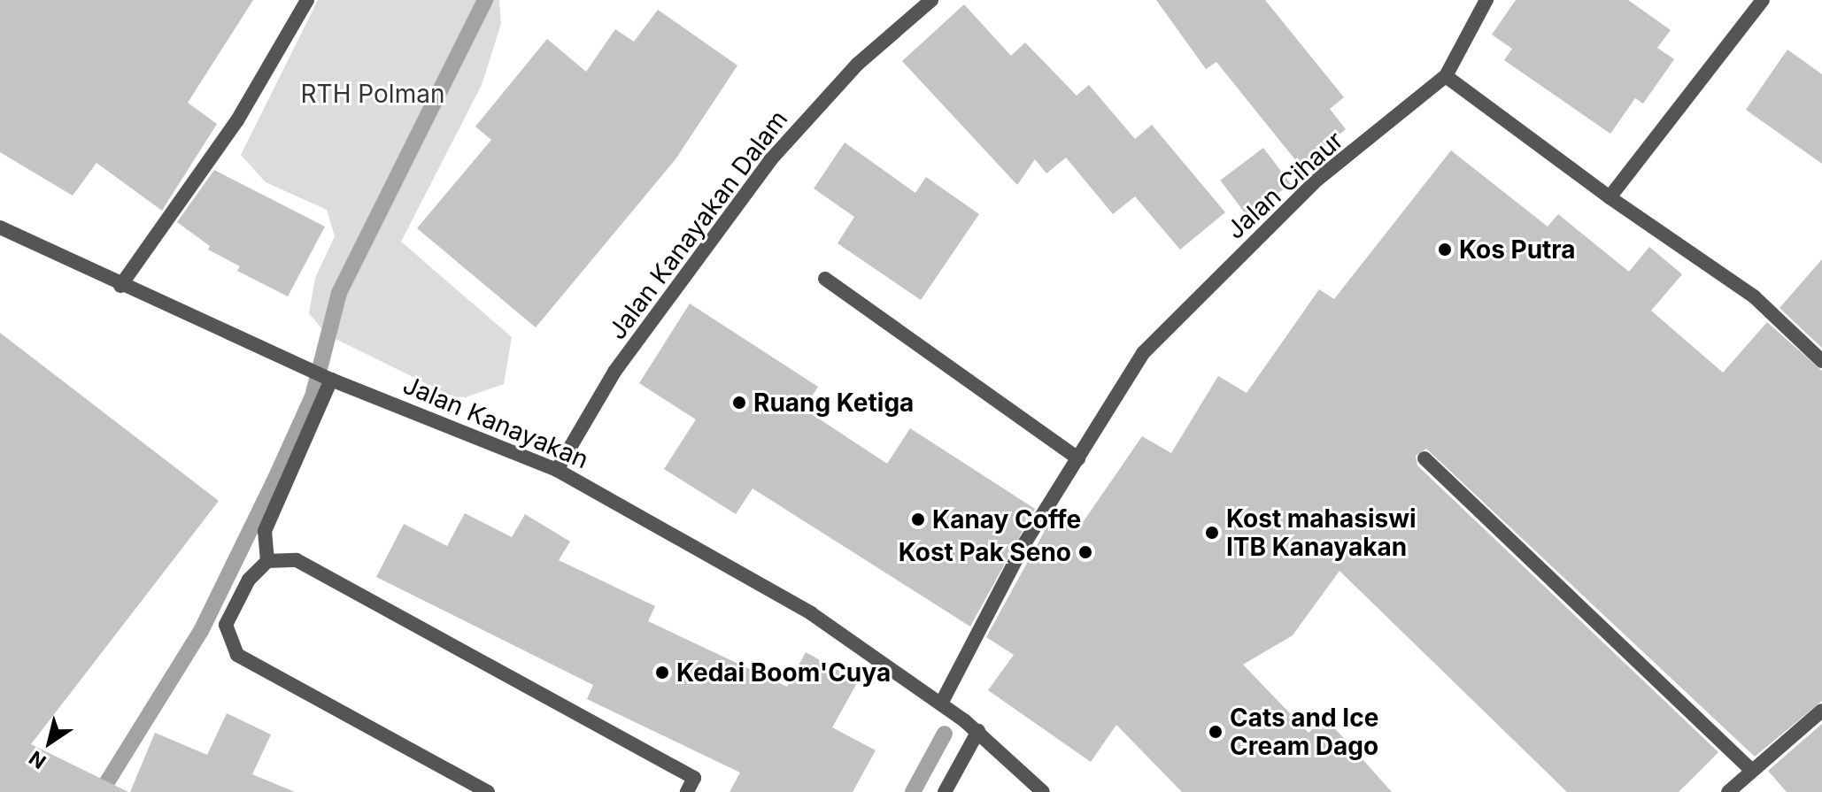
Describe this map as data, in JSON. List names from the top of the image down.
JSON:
{
  "streets": {
    "street": ["Jalan Cihaur", "Jalan Kanayakan Dalam", "Jalan Kanayakan"]
  },
  "crossings": [
    ["Jalan Cihaur", "Jalan Kanayakan"],
    ["Jalan Kanayakan Dalam", "Jalan Kanayakan"]
  ],
  "parks": ["RTH Polman"],
  "places": [
    "Kos Putra",
    "Ruang Ketiga",
    "Kanay Coffe",
    "Kost mahasiswi ITB Kanayakan",
    "Kost Pak Seno",
    "Kedai Boom'Cuya",
    "Cats and Ice Cream Dago"
  ],
  "north": "bottom left"
}
